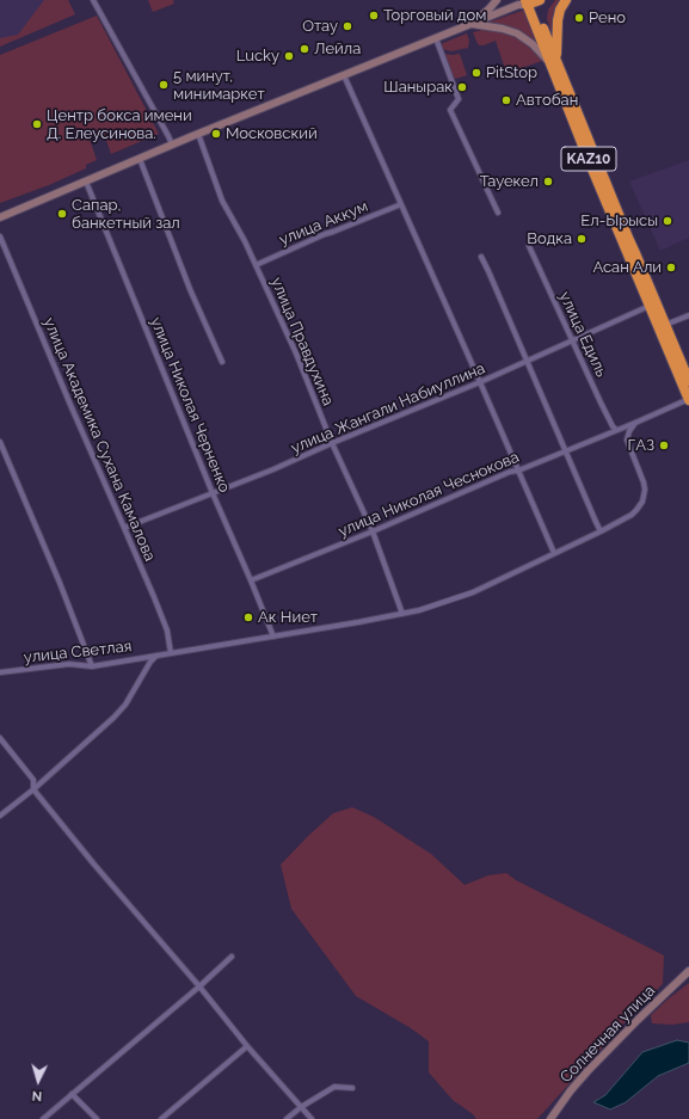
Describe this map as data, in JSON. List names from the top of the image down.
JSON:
{
  "streets": {
    "highway": ["KAZ10"],
    "main road": ["Солнечная улица"],
    "street": [
      "улица Аккум",
      "улица Едиль",
      "улица Правдухина",
      "улица Николая Черненко",
      "улица Жангали Набиуллина",
      "улица Академика Сухана Камалова",
      "улица Николая Чеснокова",
      "улица Светлая"
    ]
  },
  "crossings": [
    ["KAZ10", "улица Жангали Набиуллина"],
    ["KAZ10", "улица Николая Чеснокова"],
    ["улица Аккум", "улица Правдухина"],
    ["улица Едиль", "улица Жангали Набиуллина"],
    ["улица Едиль", "улица Николая Чеснокова"],
    ["улица Правдухина", "улица Жангали Набиуллина"],
    ["улица Правдухина", "улица Николая Чеснокова"],
    ["улица Правдухина", "улица Светлая"],
    ["улица Николая Черненко", "улица Жангали Набиуллина"],
    ["улица Николая Черненко", "улица Николая Чеснокова"],
    ["улица Николая Черненко", "улица Светлая"],
    ["улица Жангали Набиуллина", "улица Академика Сухана Камалова"],
    ["улица Академика Сухана Камалова", "улица Светлая"],
    ["улица Николая Чеснокова", "улица Светлая"]
  ],
  "places": [
    "Торговый дом",
    "Рено",
    "Отау",
    "Лейла",
    "Lucky",
    "PitStop",
    "5 минут, минимаркет",
    "Шанырак",
    "Автобан",
    "Центр бокса имени Д. Елеусинова.",
    "Московский",
    "Тауекел",
    "Сапар, банкетный зал",
    "Ел-Ырысы",
    "Водка",
    "Асан Али",
    "ГАЗ",
    "Ак Ниет"
  ],
  "north": "bottom"
}
